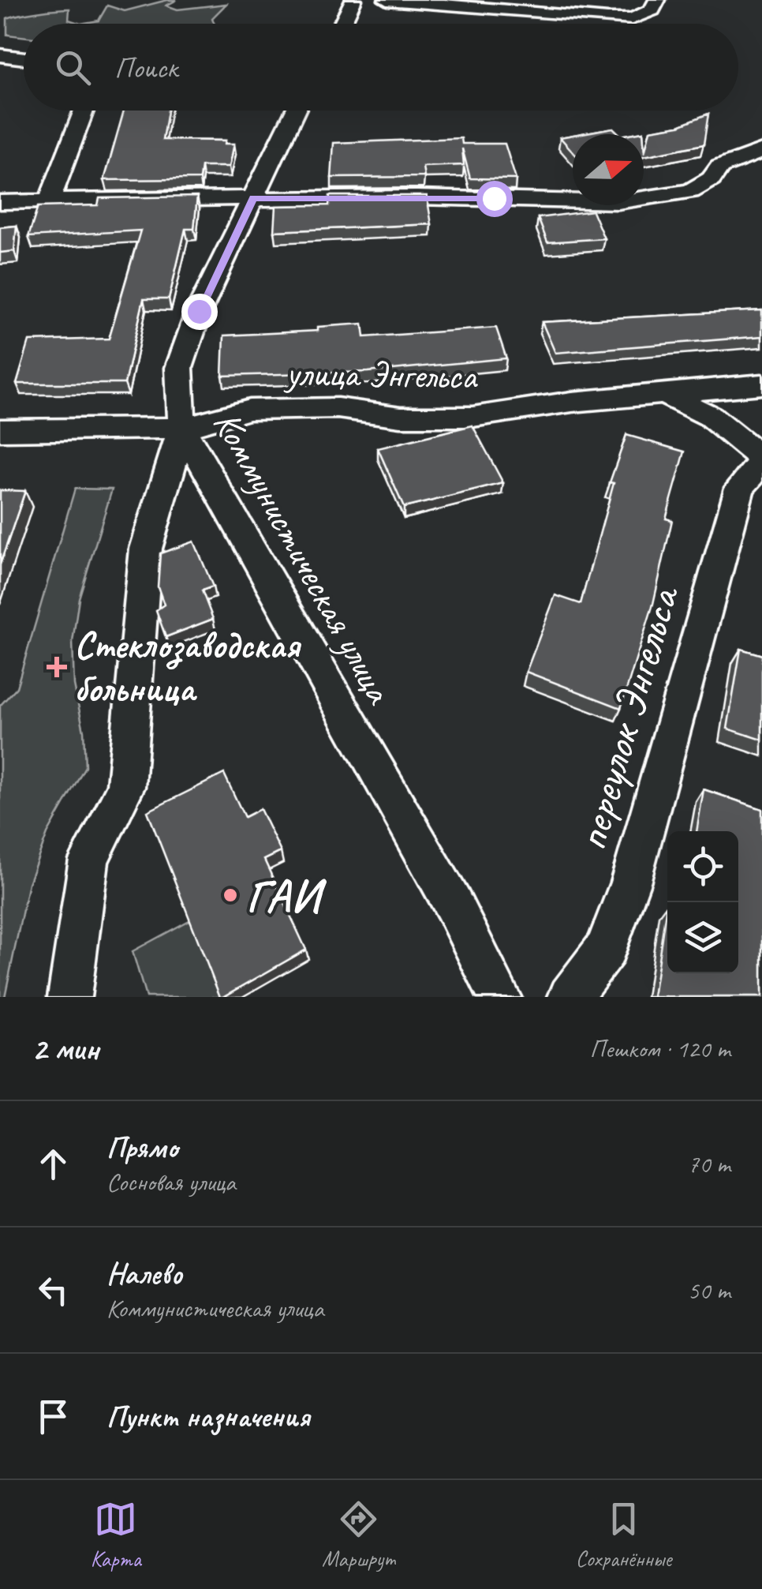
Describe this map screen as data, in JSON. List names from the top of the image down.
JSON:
{
  "streets": {
    "street": ["улица Энгельса", "Коммунистическая улица", "переулок Энгельса"]
  },
  "crossings": [
    ["улица Энгельса", "Коммунистическая улица"]
  ],
  "places": {
    "health": ["Стеклозаводская больница"],
    "other": ["ГАИ"]
  },
  "north": "right",
  "page": {
    "search": "Поиск",
    "heading": ["2 мин", "Пешком · 120 m"],
    "list": [
      ["Прямо", "Сосновая улица", "70 m"],
      ["Налево", "Коммунистическая улица", "50 m"],
      "Пункт назначения"
    ],
    "nav": ["Карта", "Маршрут", "Сохранённые"]
  }
}
